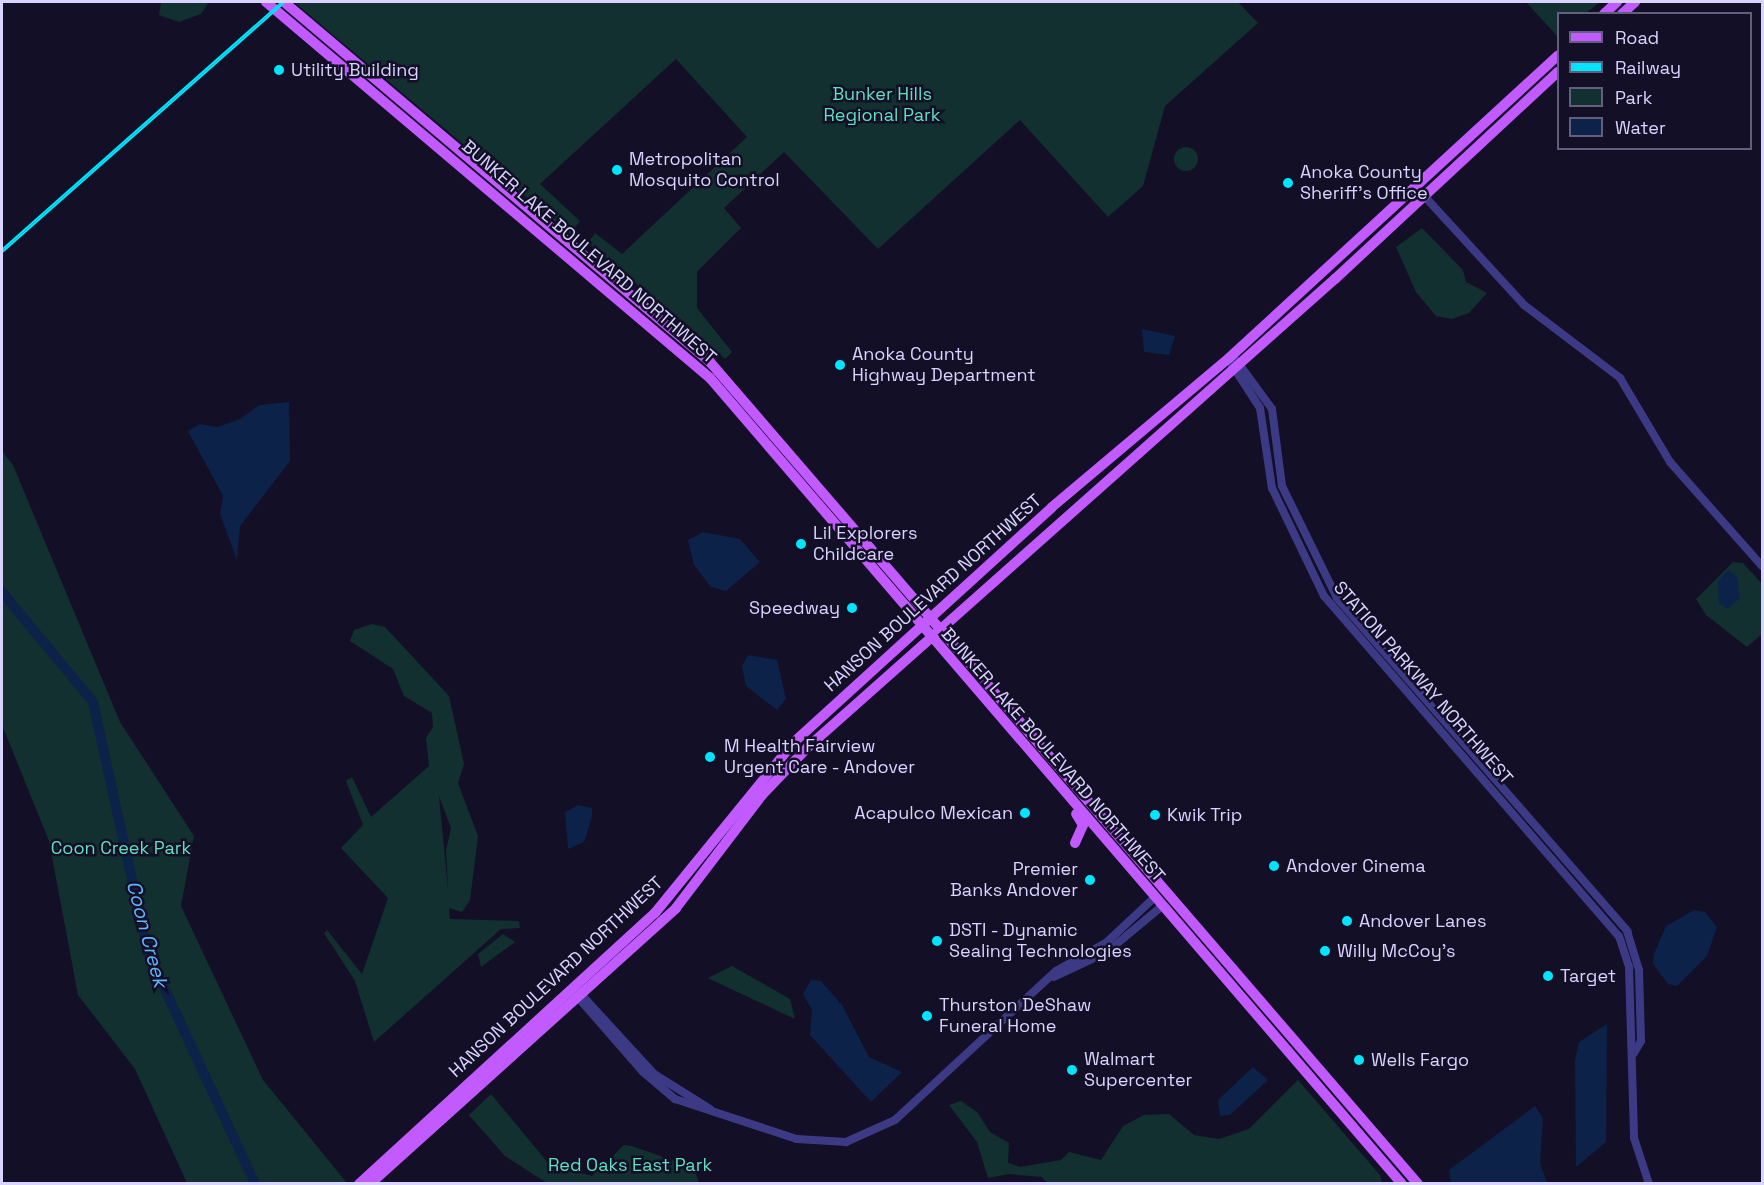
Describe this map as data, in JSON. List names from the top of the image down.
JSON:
{
  "streets": {
    "main road": ["BUNKER LAKE BOULEVARD NORTHWEST", "HANSON BOULEVARD NORTHWEST"],
    "street": ["STATION PARKWAY NORTHWEST"]
  },
  "crossings": [
    ["BUNKER LAKE BOULEVARD NORTHWEST", "HANSON BOULEVARD NORTHWEST"],
    ["HANSON BOULEVARD NORTHWEST", "STATION PARKWAY NORTHWEST"]
  ],
  "water": ["Coon Creek"],
  "parks": ["Bunker Hills Regional Park", "Coon Creek Park", "Red Oaks East Park"],
  "places": [
    "Utility Building",
    "Metropolitan Mosquito Control",
    "Anoka County Sheriff's Office",
    "Anoka County Highway Department",
    "Lil Explorers Childcare",
    "Speedway",
    "M Health Fairview Urgent Care - Andover",
    "Acapulco Mexican",
    "Kwik Trip",
    "Andover Cinema",
    "Premier Banks Andover",
    "Andover Lanes",
    "DSTI - Dynamic Sealing Technologies",
    "Willy McCoy's",
    "Target",
    "Thurston DeShaw Funeral Home",
    "Wells Fargo",
    "Walmart Supercenter"
  ],
  "legend": [
    "Road",
    "Railway",
    "Park",
    "Water"
  ]
}
